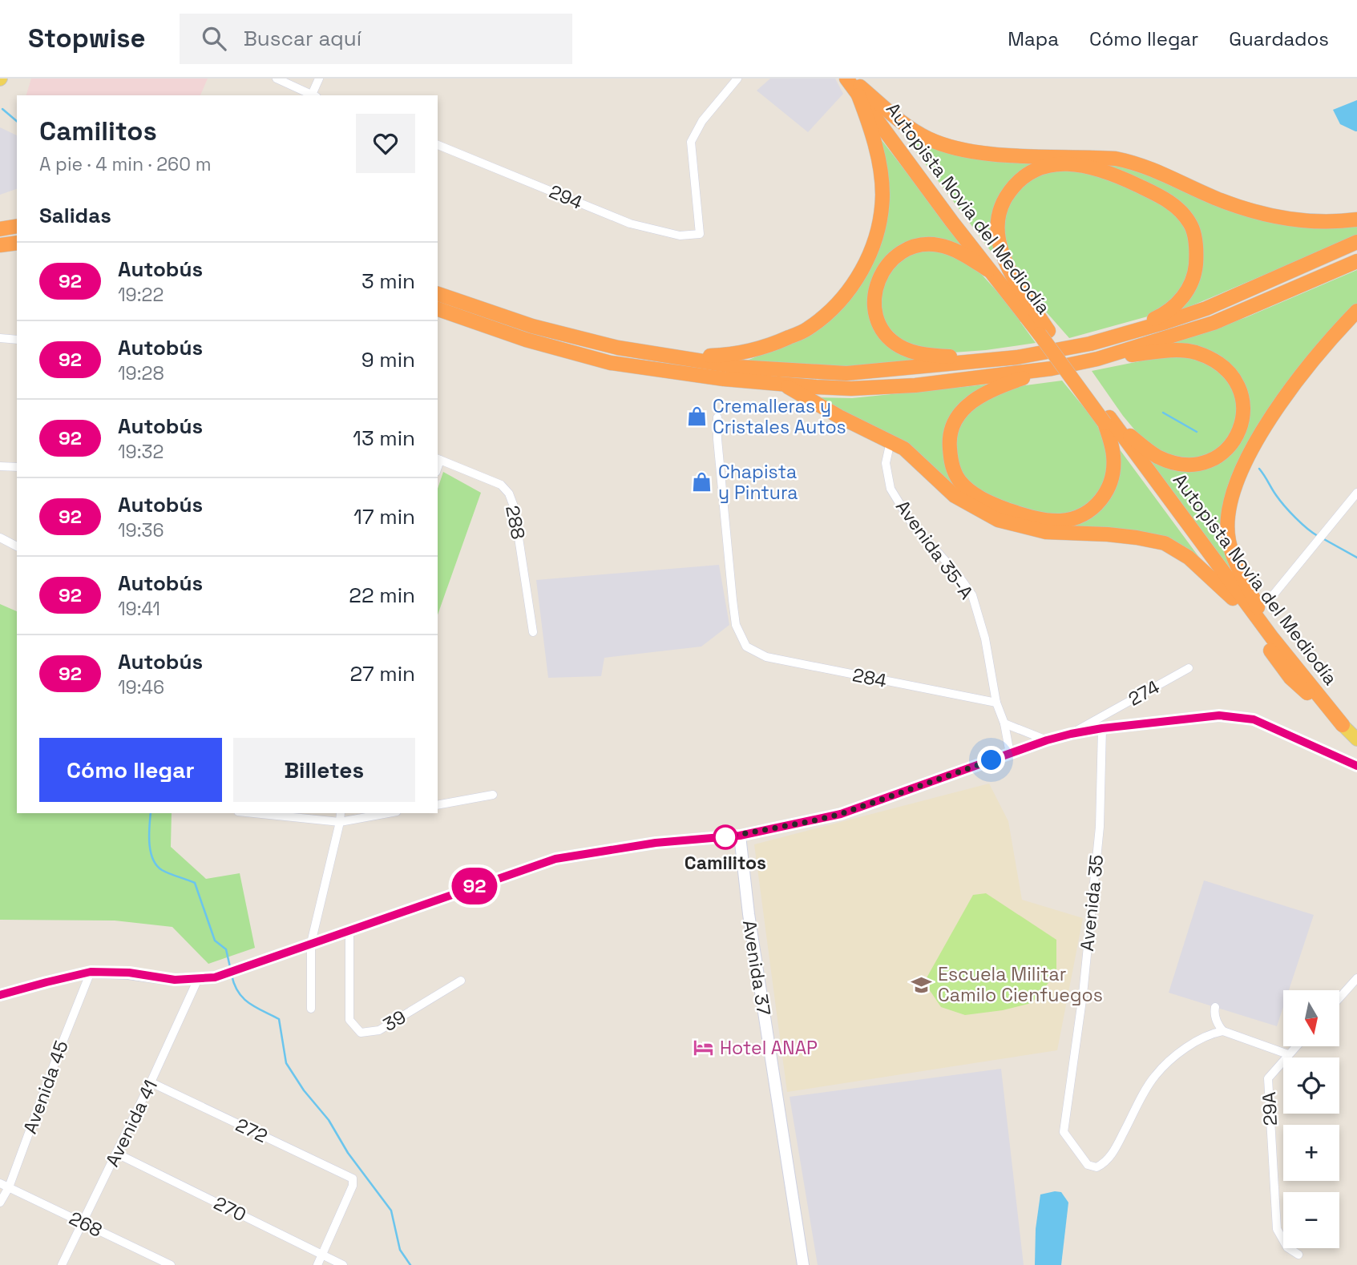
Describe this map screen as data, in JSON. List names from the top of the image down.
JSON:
{
  "streets": {
    "highway": ["Autopista Novia del Mediodía"],
    "street": [
      "294",
      "288",
      "Avenida 35-A",
      "284",
      "274",
      "Avenida 35",
      "Avenida 37",
      "39",
      "Avenida 45",
      "29A",
      "Avenida 41",
      "272",
      "270",
      "268"
    ]
  },
  "crossings": [
    ["Avenida 35-A", "284"],
    ["Avenida 35-A", "274"],
    ["274", "Avenida 37"],
    ["274", "39"],
    ["274", "Avenida 45"],
    ["274", "Avenida 41"],
    ["Avenida 45", "268"],
    ["Avenida 41", "272"],
    ["Avenida 41", "270"],
    ["Avenida 41", "268"],
    ["272", "270"]
  ],
  "places": {
    "shop": ["Cremalleras y Cristales Autos", "Chapista y Pintura"],
    "other": ["Camilitos"],
    "school or university": ["Escuela Militar Camilo Cienfuegos"],
    "hotel": ["Hotel ANAP"]
  },
  "lines": ["bus line 92"],
  "north": "bottom",
  "page": {
    "header": "Stopwise",
    "search": "Buscar aquí",
    "nav": ["Mapa", "Cómo llegar", "Guardados"],
    "on_map": "92",
    "heading": [
      ["Camilitos", "A pie · 4 min · 260 m"],
      "Salidas"
    ],
    "list": [
      {
        "mark": "92",
        "name": "Autobús",
        "note": "19:22",
        "value": "3 min"
      },
      {
        "mark": "92",
        "name": "Autobús",
        "note": "19:28",
        "value": "9 min"
      },
      {
        "mark": "92",
        "name": "Autobús",
        "note": "19:32",
        "value": "13 min"
      },
      {
        "mark": "92",
        "name": "Autobús",
        "note": "19:36",
        "value": "17 min"
      },
      {
        "mark": "92",
        "name": "Autobús",
        "note": "19:41",
        "value": "22 min"
      },
      {
        "mark": "92",
        "name": "Autobús",
        "note": "19:46",
        "value": "27 min"
      }
    ],
    "buttons": ["Cómo llegar", "Billetes"],
    "map_buttons": ["+", "−"]
  }
}
